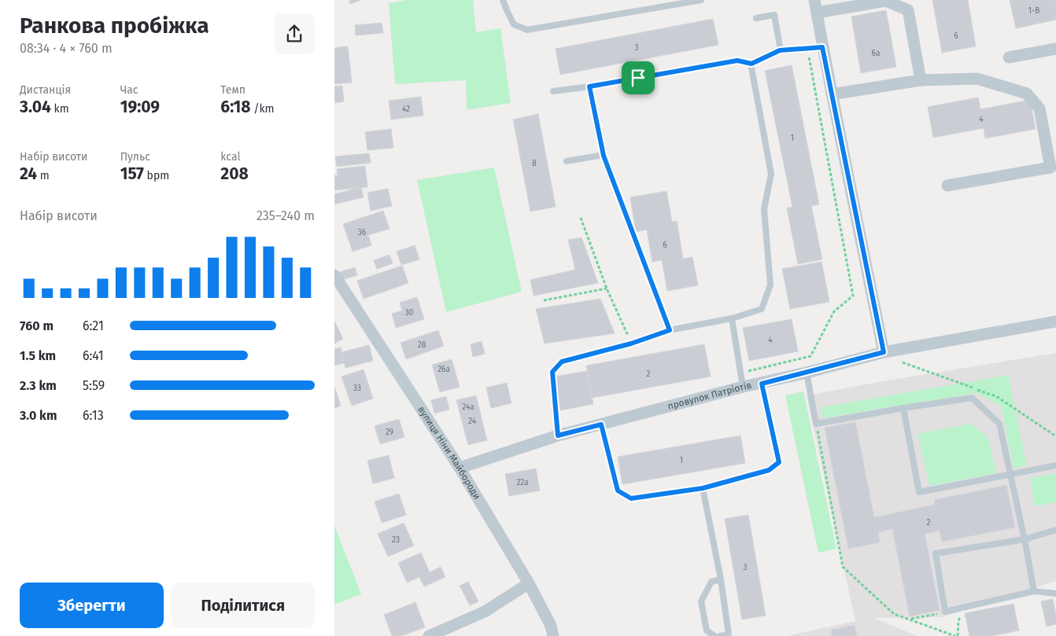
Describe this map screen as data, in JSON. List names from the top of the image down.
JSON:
{
  "streets": {
    "street": ["провулок Патріотів", "вулиця Ніни Майбороди"]
  },
  "crossings": [
    ["провулок Патріотів", "вулиця Ніни Майбороди"]
  ],
  "house_numbers": [
    "1-В",
    "6",
    "3",
    "6а",
    "42",
    "4",
    "1",
    "8",
    "36",
    "6",
    "30",
    "4",
    "28",
    "26а",
    "2",
    "33",
    "24а",
    "24",
    "29",
    "1",
    "22а",
    "2",
    "23",
    "3"
  ],
  "page": {
    "heading": ["Ранкова пробіжка", "08:34 · 4 × 760 m"],
    "stats": [
      ["Дистанція", "3.04 km"],
      ["Час", "19:09"],
      ["Темп", "6:18 /km"],
      ["Набір висоти", "24 m"],
      ["Пульс", "157 bpm"],
      ["kcal", "208"]
    ],
    "chart": ["Набір висоти", "235–240 m"],
    "list": [
      {
        "name": "760 m",
        "note": "6:21"
      },
      {
        "name": "1.5 km",
        "note": "6:41"
      },
      {
        "name": "2.3 km",
        "note": "5:59"
      },
      {
        "name": "3.0 km",
        "note": "6:13"
      }
    ],
    "buttons": ["Зберегти", "Поділитися"]
  }
}
